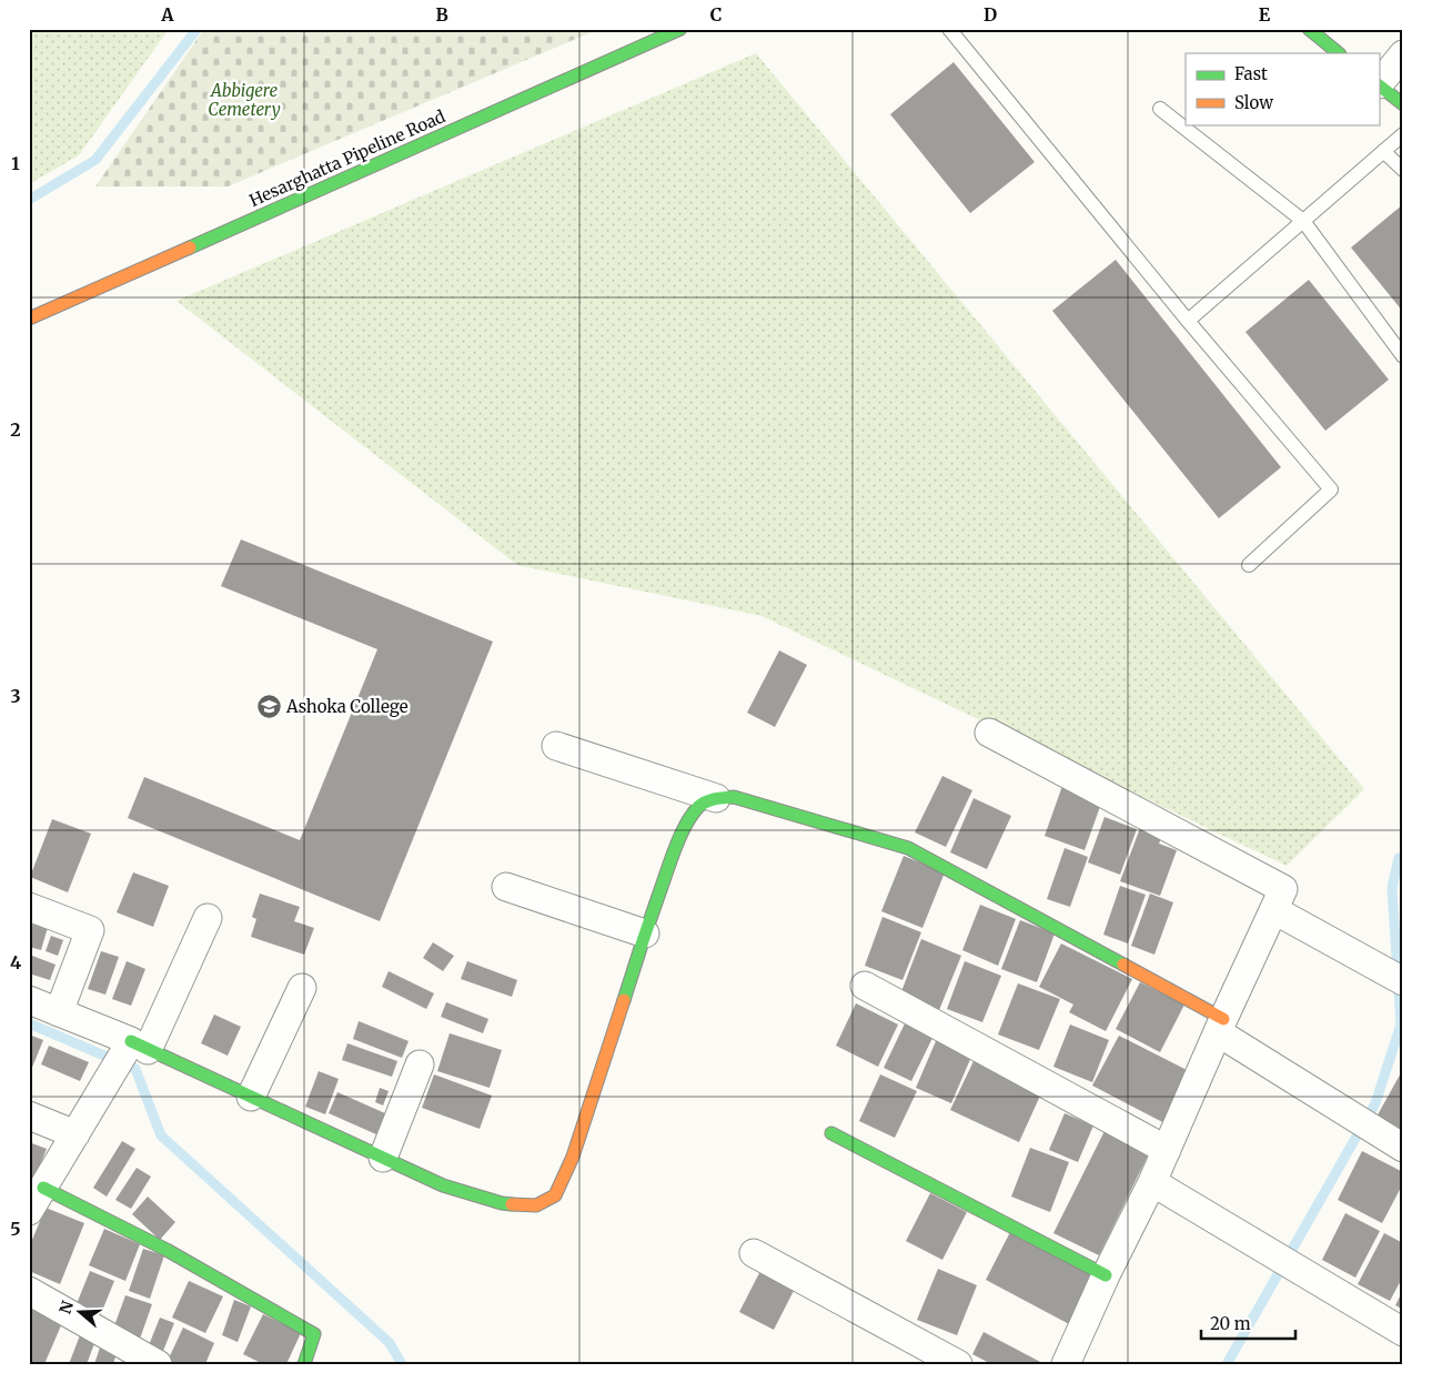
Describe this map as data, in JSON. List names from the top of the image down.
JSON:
{
  "streets": {
    "street": ["Hesarghatta Pipeline Road"]
  },
  "parks": ["Abbigere Cemetery"],
  "places": {
    "school or university": ["Ashoka College"]
  },
  "legend": ["Fast", "Slow"],
  "scale_bar": "20 m",
  "north": "left",
  "grid": {
    "columns": [
      "A",
      "B",
      "C",
      "D",
      "E"
    ],
    "rows": [
      "1",
      "2",
      "3",
      "4",
      "5"
    ]
  }
}
